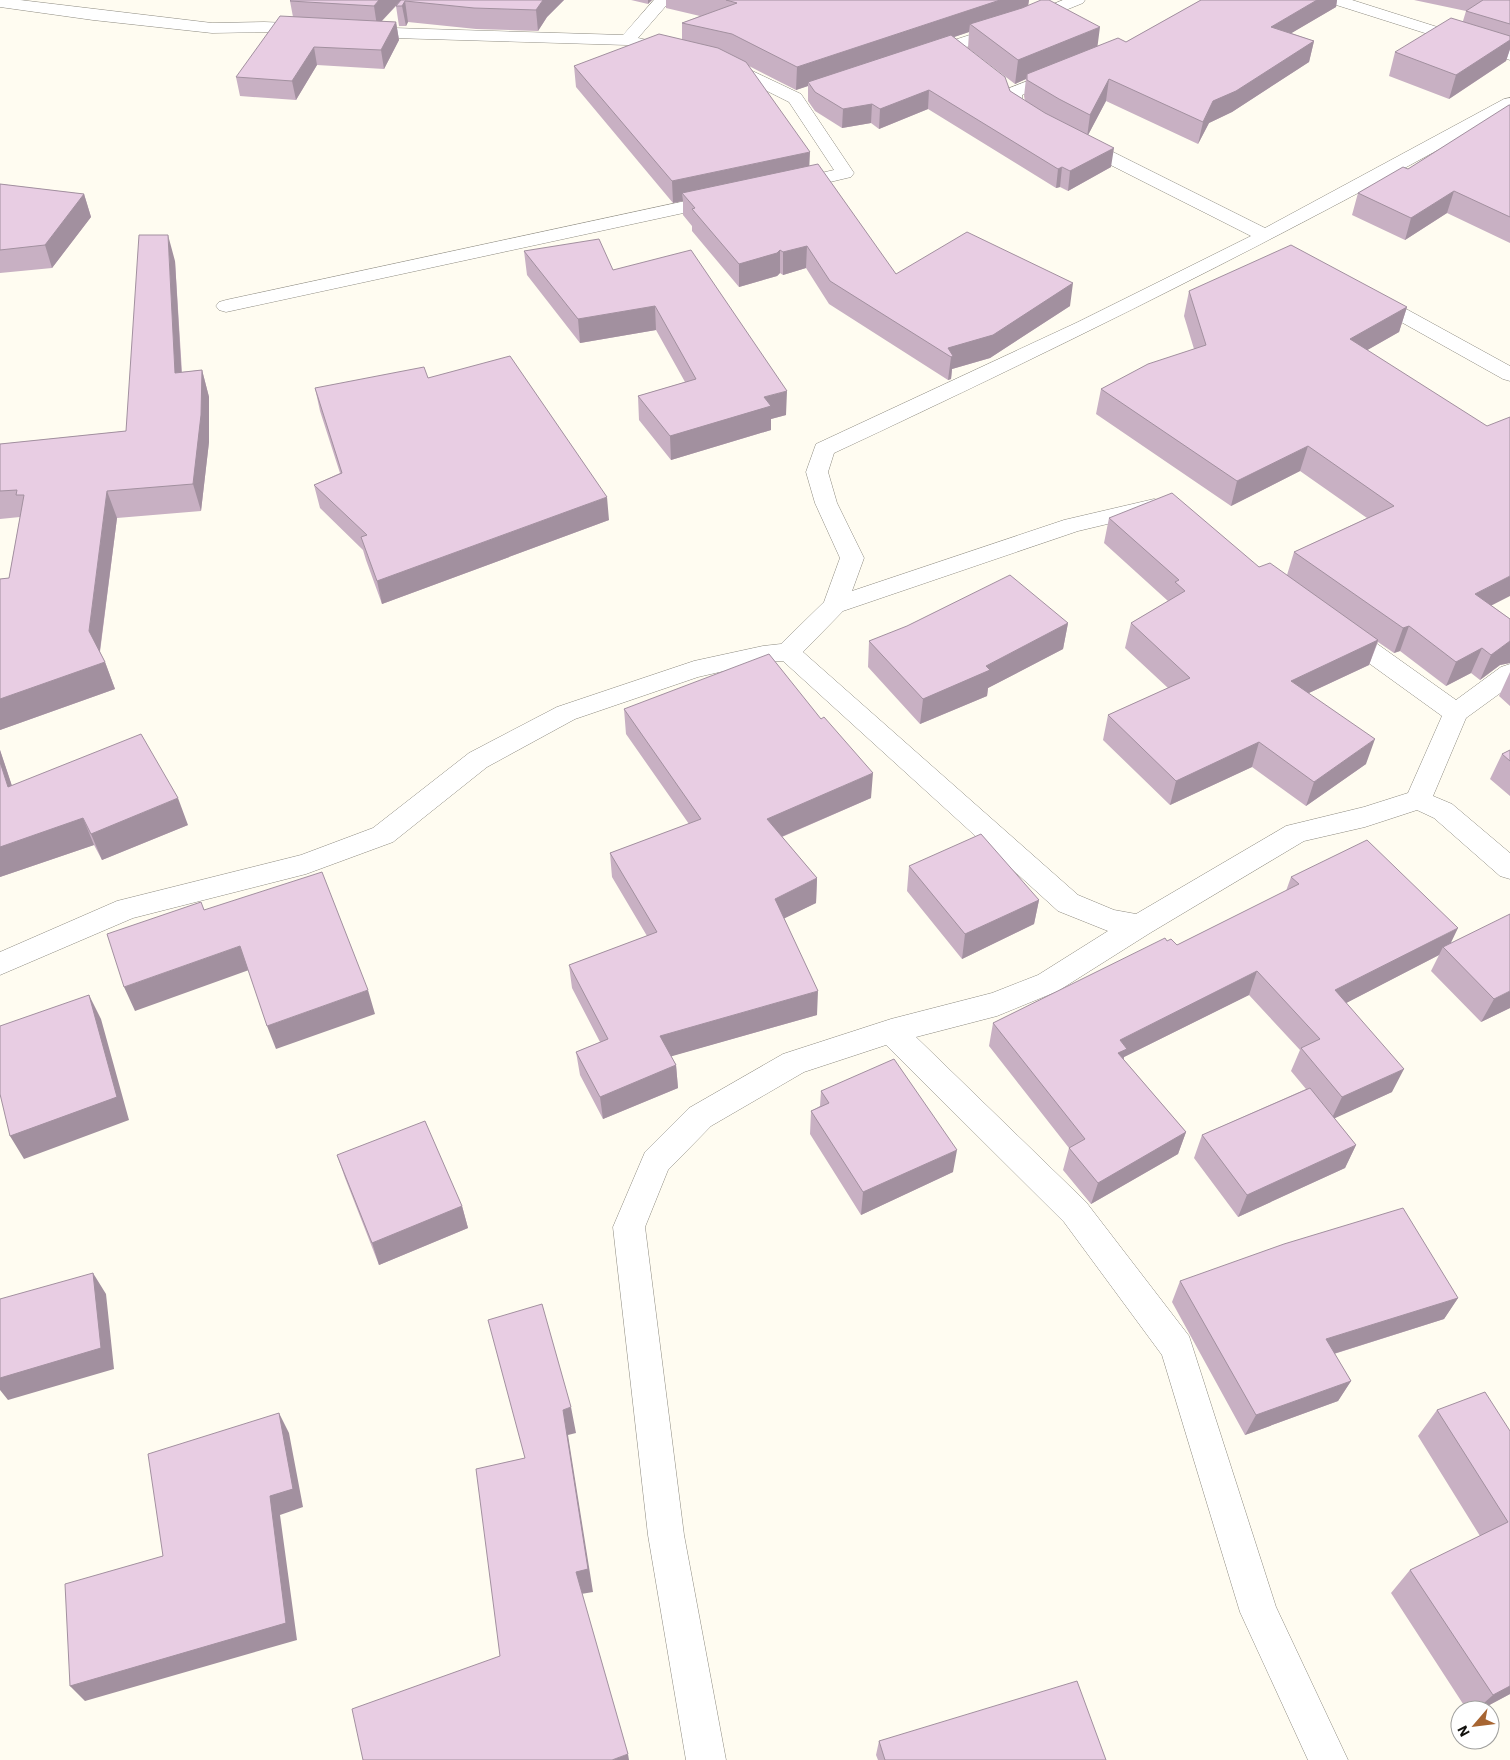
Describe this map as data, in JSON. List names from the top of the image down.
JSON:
{
  "north": "bottom left"
}
